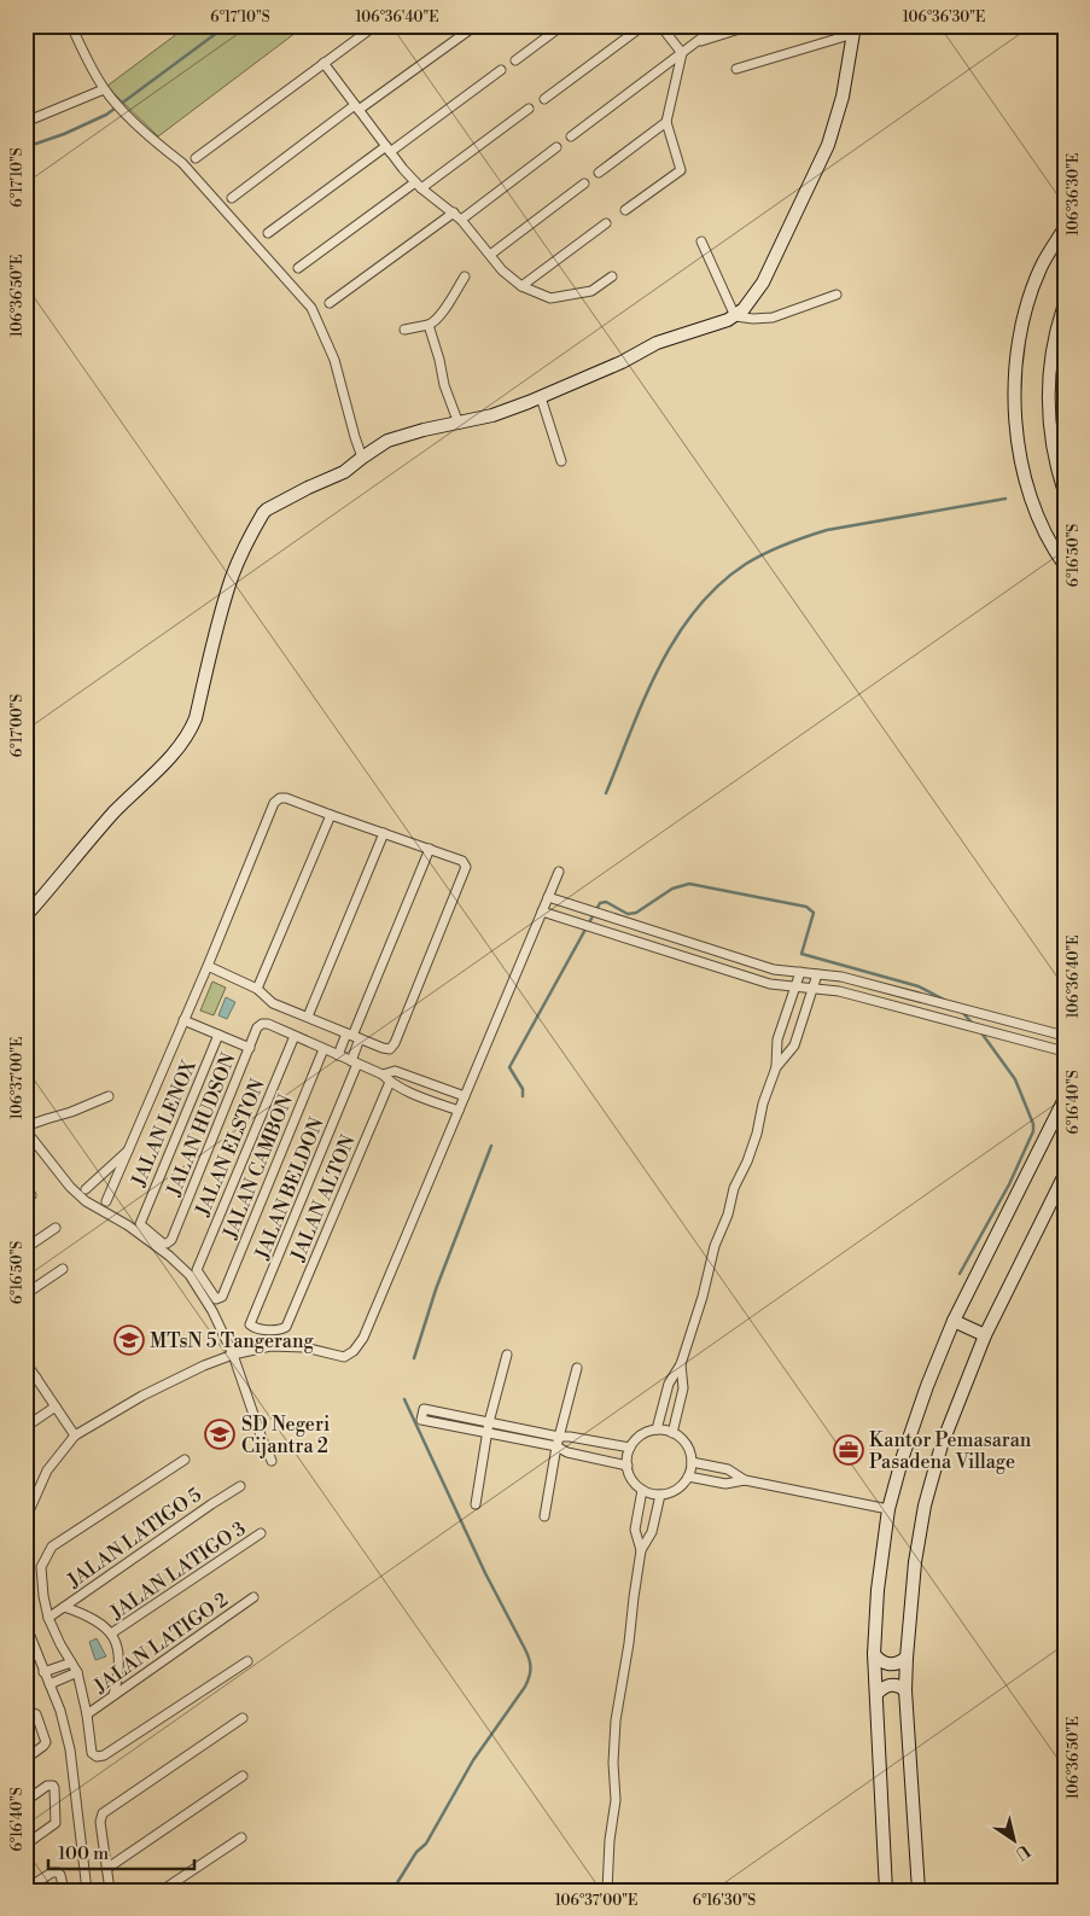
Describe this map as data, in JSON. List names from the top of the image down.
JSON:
{
  "streets": {
    "street": [
      "JALAN LENOX",
      "JALAN HUDSON",
      "JALAN ELSTON",
      "JALAN CAMBON",
      "JALAN BELDON",
      "JALAN ALTON",
      "JALAN LATIGO 5",
      "JALAN LATIGO 3",
      "JALAN LATIGO 2"
    ]
  },
  "crossings": [
    ["JALAN LENOX", "JALAN HUDSON"],
    ["JALAN HUDSON", "JALAN ELSTON"],
    ["JALAN ELSTON", "JALAN CAMBON"],
    ["JALAN BELDON", "JALAN ALTON"]
  ],
  "places": {
    "school or university": ["MTsN 5 Tangerang", "SD Negeri Cijantra 2"],
    "office": ["Kantor Pemasaran Pasadena Village"]
  },
  "scale_bar": "100 m",
  "north": "bottom right",
  "coordinates": [
    "6°17'10\"S",
    "106°36'40\"E",
    "106°36'30\"E",
    "106°36'50\"E",
    "6°16'50\"S",
    "6°17'00\"S",
    "106°37'00\"E",
    "6°16'40\"S",
    "6°16'30\"S"
  ]
}
